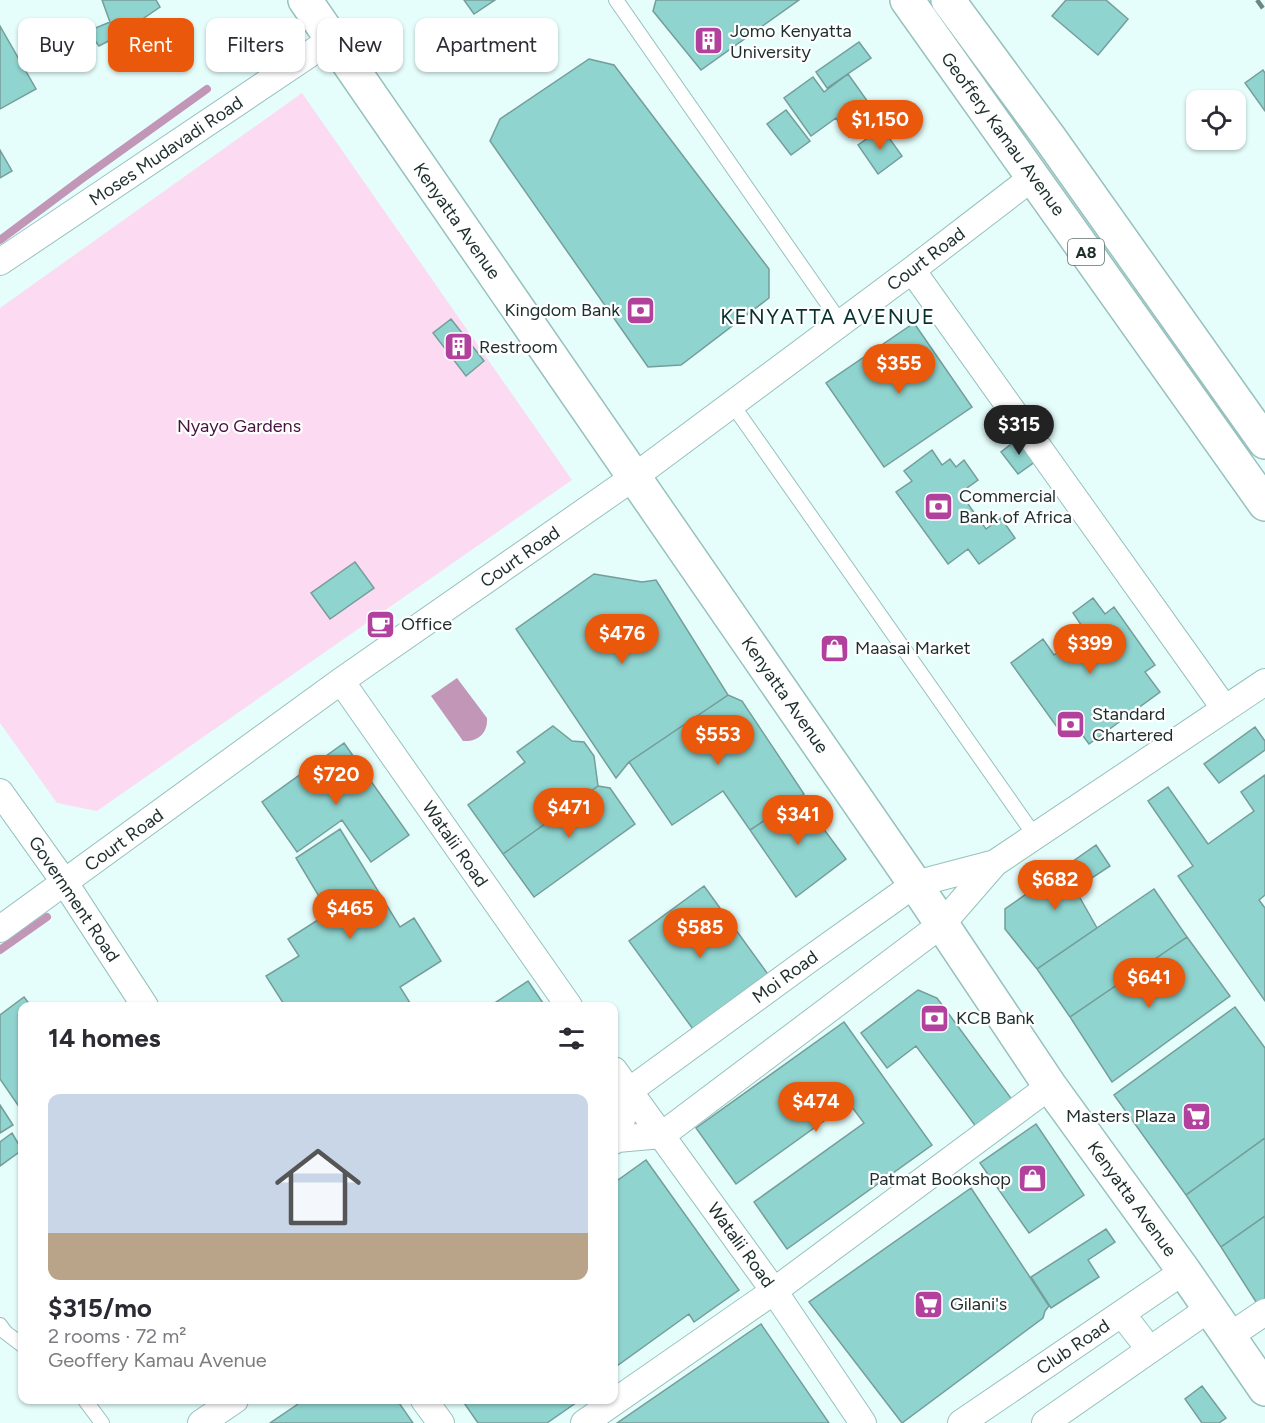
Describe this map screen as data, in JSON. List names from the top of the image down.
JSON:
{
  "streets": {
    "main road": ["Geoffery Kamau Avenue", "Kenyatta Avenue", "A8"],
    "street": [
      "Moses Mudavadi Road",
      "Court Road",
      "Watalii Road",
      "Government Road",
      "Moi Road",
      "Club Road"
    ]
  },
  "crossings": [
    ["Geoffery Kamau Avenue", "Court Road"],
    ["Kenyatta Avenue", "Court Road"],
    ["Kenyatta Avenue", "Moi Road"],
    ["Kenyatta Avenue", "Club Road"],
    ["Court Road", "Watalii Road"],
    ["Court Road", "Government Road"],
    ["Watalii Road", "Moi Road"]
  ],
  "districts": ["KENYATTA AVENUE"],
  "parks": ["Nyayo Gardens"],
  "places": {
    "building": ["Jomo Kenyatta University", "Restroom"],
    "bank": [
      "Kingdom Bank",
      "Commercial Bank of Africa",
      "Standard Chartered",
      "KCB Bank"
    ],
    "cafe": ["Office"],
    "shop": ["Maasai Market", "Patmat Bookshop"],
    "supermarket": ["Masters Plaza", "Gilani's"]
  },
  "page": {
    "chip": [
      "Buy",
      "Rent",
      "Filters",
      "New",
      "Apartment"
    ],
    "price": [
      "$1,150",
      "$355",
      "$315",
      "$476",
      "$399",
      "$553",
      "$720",
      "$471",
      "$341",
      "$682",
      "$465",
      "$585",
      "$641",
      "$474"
    ],
    "heading": "14 homes",
    "list": [
      {
        "name": "$315/mo",
        "note": "2 rooms · 72 m² · Geoffery Kamau Avenue"
      }
    ]
  }
}
